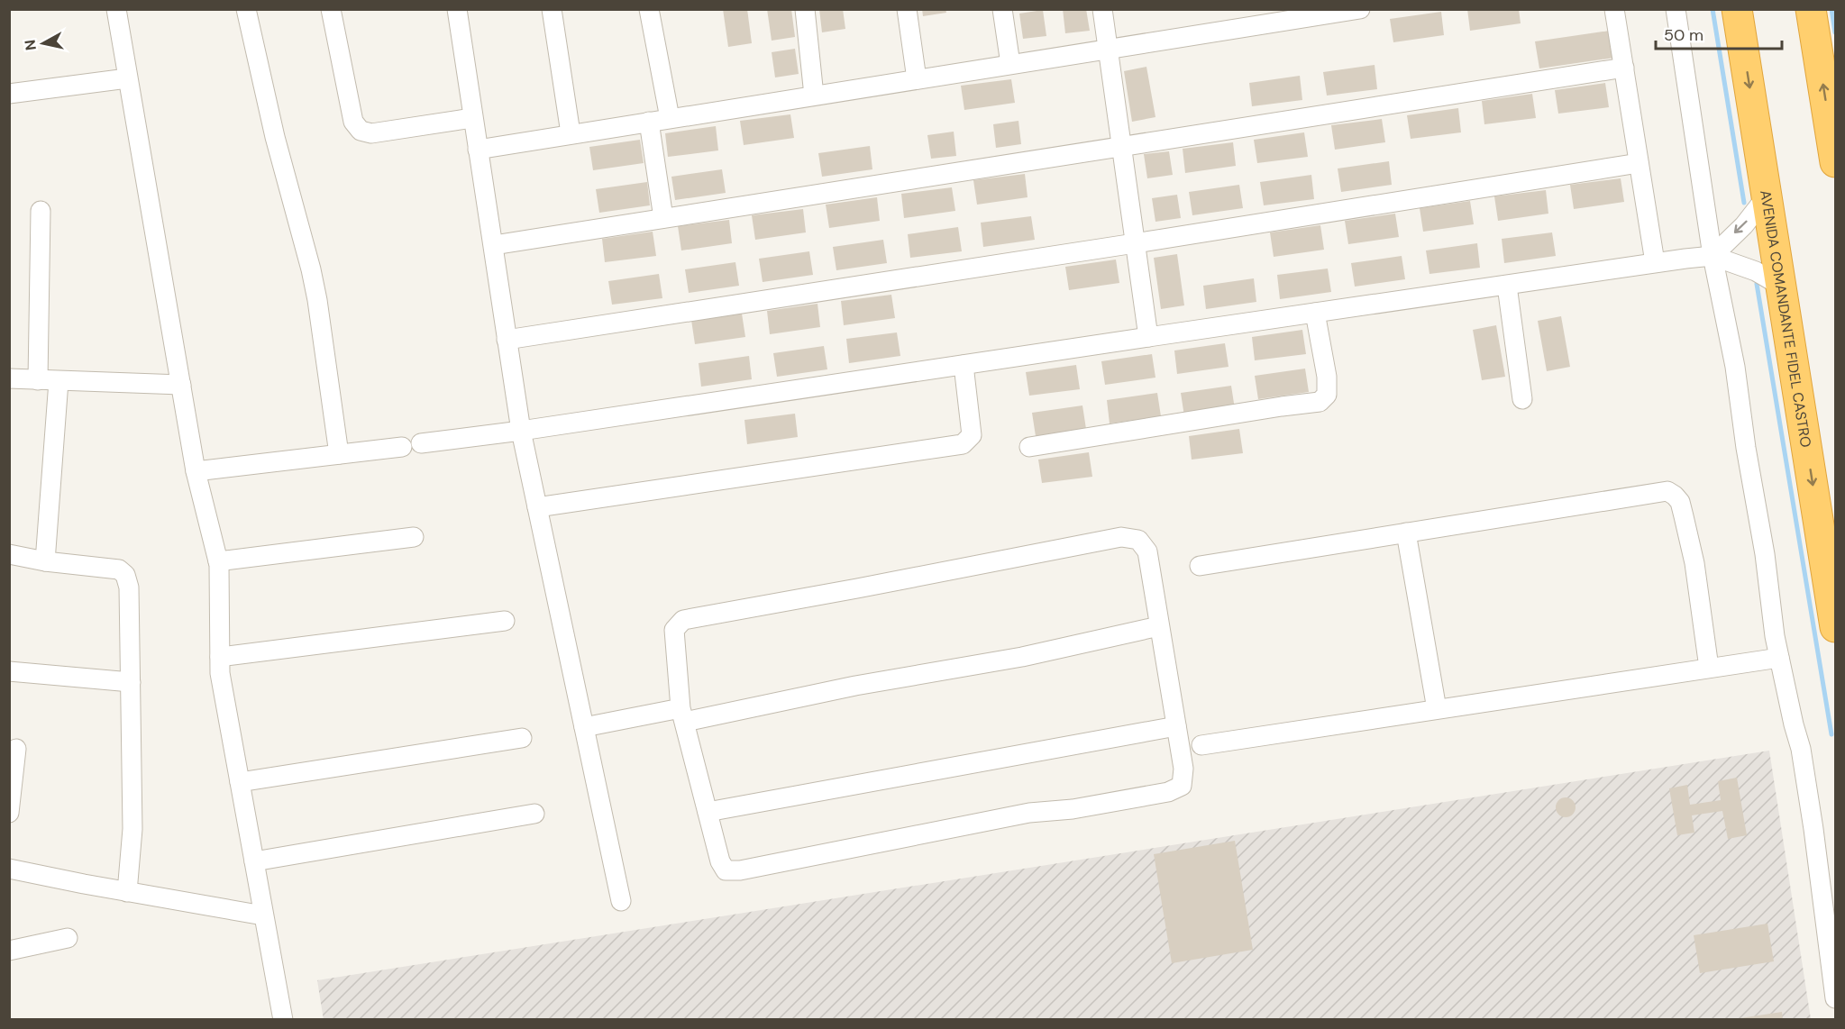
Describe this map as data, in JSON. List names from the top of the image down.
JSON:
{
  "streets": {
    "highway": ["AVENIDA COMANDANTE FIDEL CASTRO"]
  },
  "one_way": ["AVENIDA COMANDANTE FIDEL CASTRO"],
  "scale_bar": "50 m",
  "north": "left"
}
